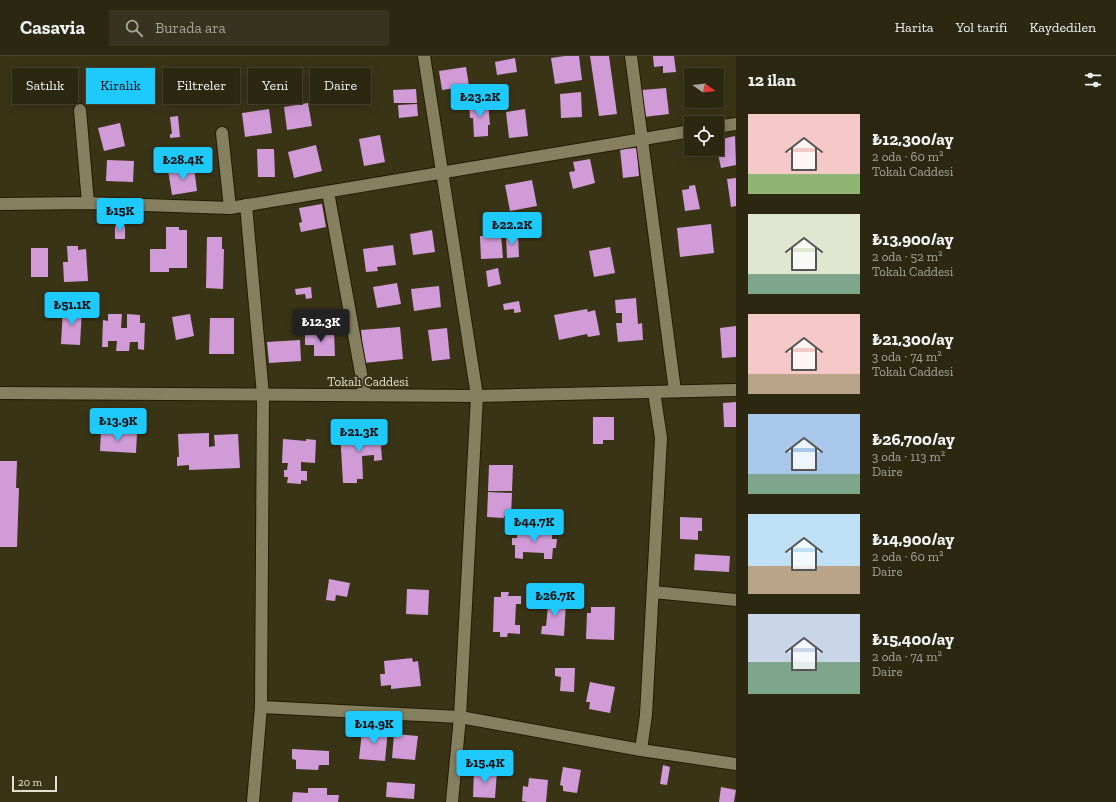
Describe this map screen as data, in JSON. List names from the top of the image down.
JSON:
{
  "streets": {
    "street": ["Tokalı Caddesi"]
  },
  "scale_bar": "20 m",
  "north": "right",
  "page": {
    "header": "Casavia",
    "search": "Burada ara",
    "nav": ["Harita", "Yol tarifi", "Kaydedilen"],
    "heading": "12 ilan",
    "chip": [
      "Satılık",
      "Kiralık",
      "Filtreler",
      "Yeni",
      "Daire"
    ],
    "price": [
      "₺23.2K",
      "₺28.4K",
      "₺15K",
      "₺22.2K",
      "₺51.1K",
      "₺12.3K",
      "₺13.9K",
      "₺21.3K",
      "₺44.7K",
      "₺26.7K",
      "₺14.9K",
      "₺15.4K"
    ],
    "list": [
      {
        "name": "₺12,300/ay",
        "note": "2 oda · 60 m² · Tokalı Caddesi"
      },
      {
        "name": "₺13,900/ay",
        "note": "2 oda · 52 m² · Tokalı Caddesi"
      },
      {
        "name": "₺21,300/ay",
        "note": "3 oda · 74 m² · Tokalı Caddesi"
      },
      {
        "name": "₺26,700/ay",
        "note": "3 oda · 113 m² · Daire"
      },
      {
        "name": "₺14,900/ay",
        "note": "2 oda · 60 m² · Daire"
      },
      {
        "name": "₺15,400/ay",
        "note": "2 oda · 74 m² · Daire"
      }
    ],
    "scale": "20 m"
  }
}
